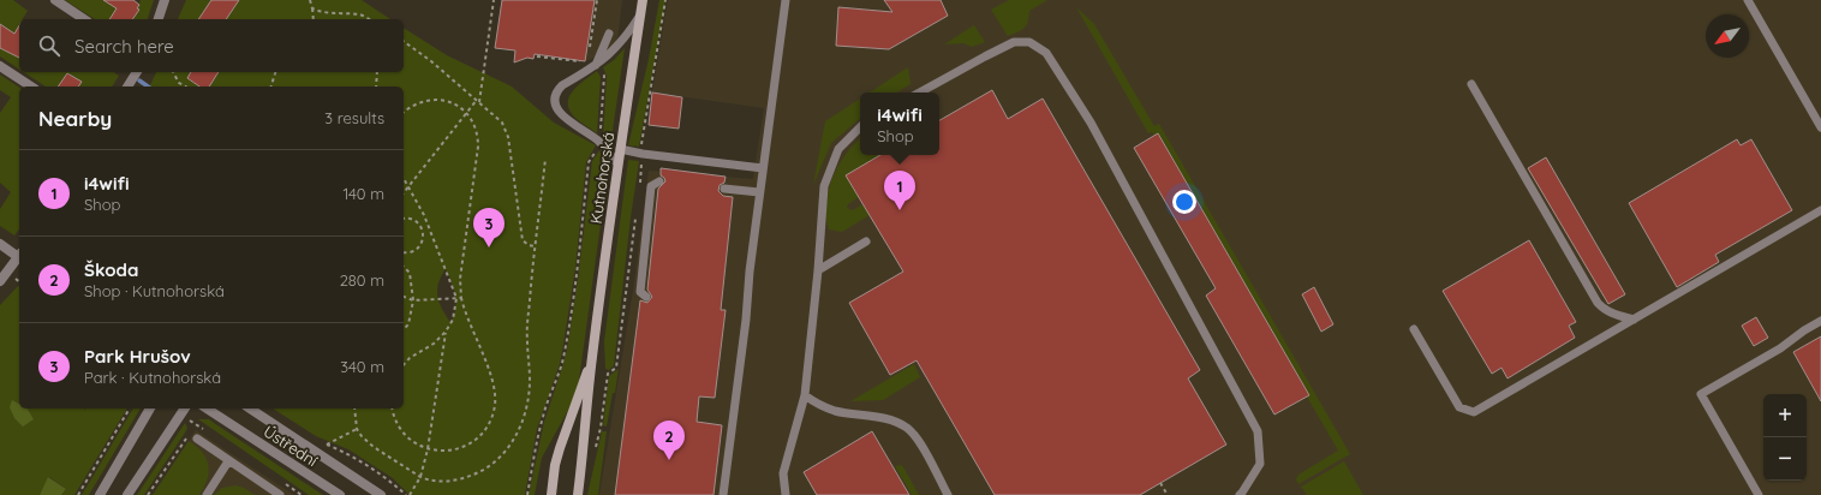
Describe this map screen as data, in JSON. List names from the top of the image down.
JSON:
{
  "streets": {
    "main road": ["Kutnohorská"],
    "street": ["Ústřední"]
  },
  "north": "bottom left",
  "page": {
    "search": "Search here",
    "heading": ["Nearby", "3 results"],
    "popup": ["i4wifi", "Shop"],
    "list": [
      {
        "mark": "1",
        "name": "i4wifi",
        "note": "Shop",
        "value": "140 m"
      },
      {
        "mark": "2",
        "name": "Škoda",
        "note": "Shop · Kutnohorská",
        "value": "280 m"
      },
      {
        "mark": "3",
        "name": "Park Hrušov",
        "note": "Park · Kutnohorská",
        "value": "340 m"
      }
    ],
    "pins": ["1", "3", "2"],
    "map_buttons": ["+", "−"]
  }
}
